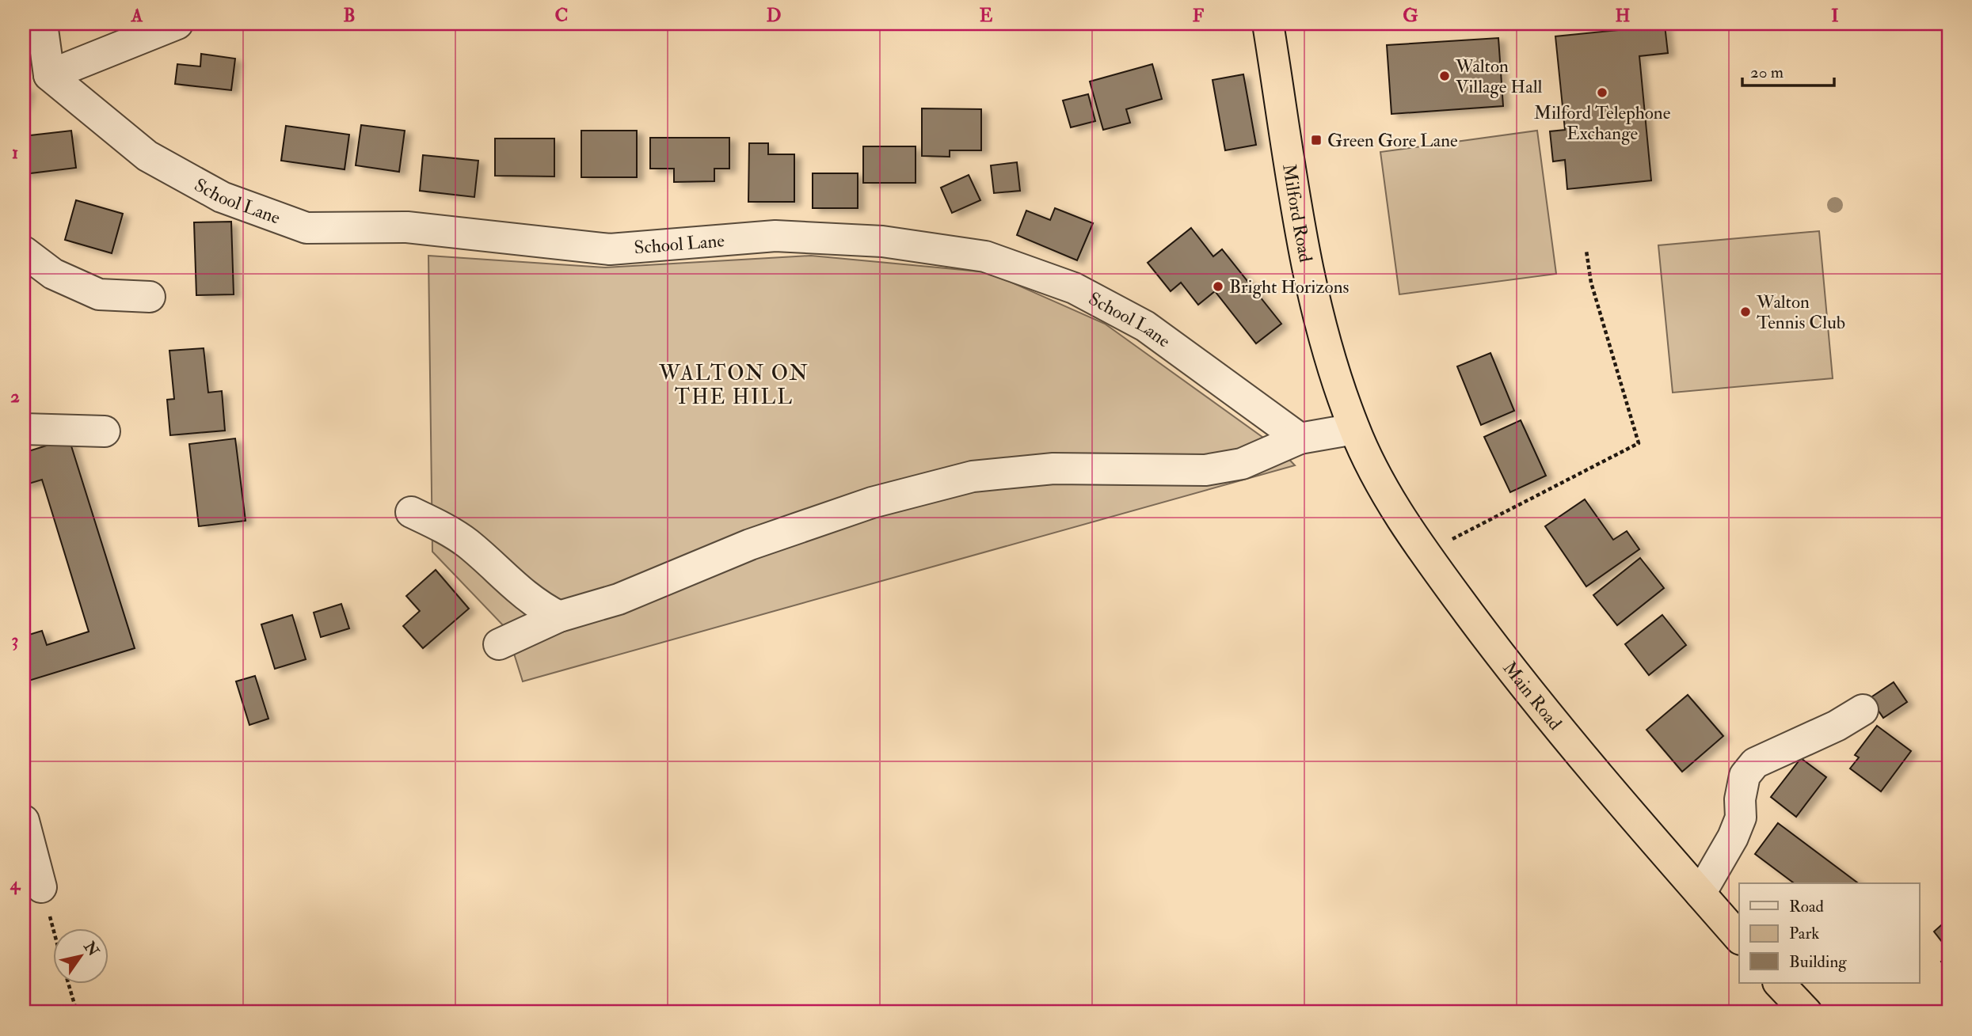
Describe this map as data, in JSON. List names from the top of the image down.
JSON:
{
  "streets": {
    "highway": ["Milford Road", "Main Road"],
    "street": ["School Lane"]
  },
  "crossings": [
    ["Milford Road", "Main Road"]
  ],
  "districts": ["WALTON ON THE HILL"],
  "places": {
    "other": [
      "Walton Village Hall",
      "Milford Telephone Exchange",
      "Bright Horizons",
      "Walton Tennis Club"
    ],
    "transit": ["Green Gore Lane"]
  },
  "legend": ["Road", "Park", "Building"],
  "scale_bar": "20 m",
  "north": "top right",
  "grid": {
    "columns": [
      "A",
      "B",
      "C",
      "D",
      "E",
      "F",
      "G",
      "H",
      "I"
    ],
    "rows": [
      "1",
      "2",
      "3",
      "4"
    ]
  }
}
